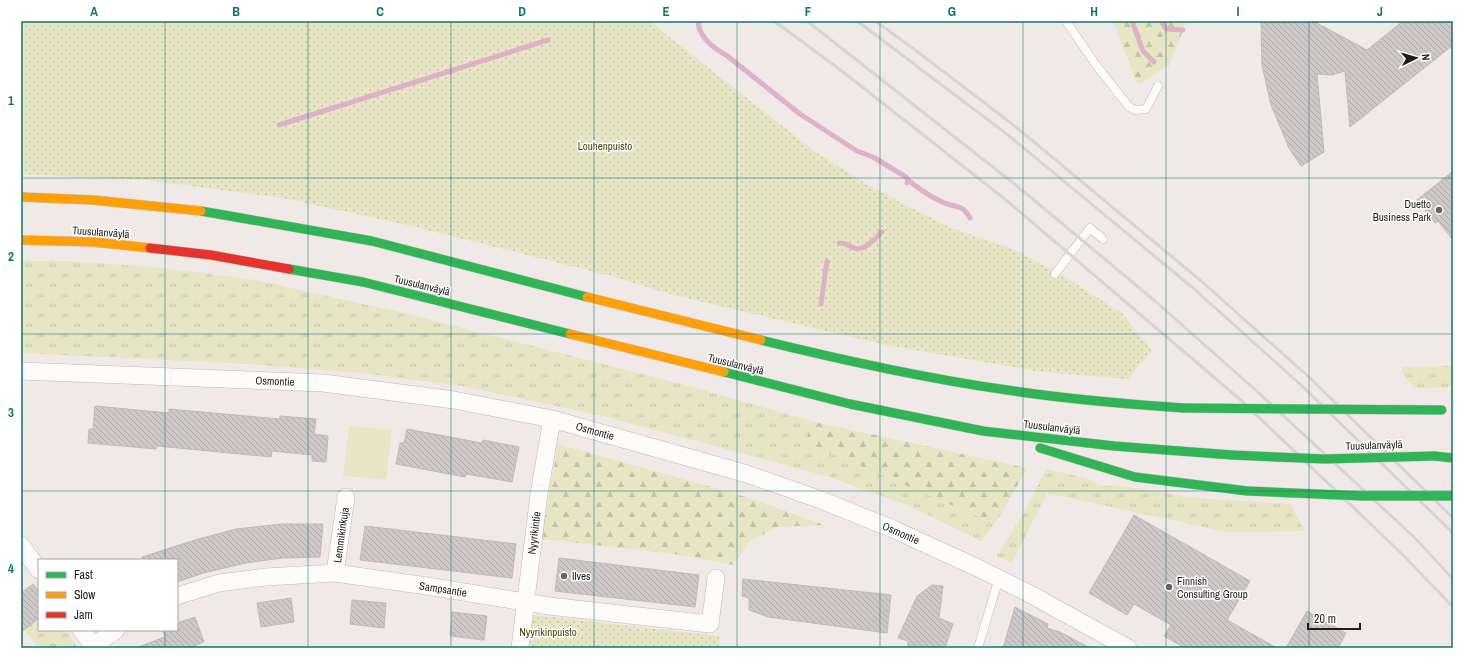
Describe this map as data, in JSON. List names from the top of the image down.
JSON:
{
  "streets": {
    "highway": ["Tuusulanväylä"],
    "street": [
      "Osmontie",
      "Nyyrikintie",
      "Lemmikinkuja",
      "Sampsantie"
    ]
  },
  "crossings": [
    ["Osmontie", "Nyyrikintie"],
    ["Nyyrikintie", "Sampsantie"],
    ["Lemmikinkuja", "Sampsantie"]
  ],
  "parks": ["Louhenpuisto", "Nyyrikinpuisto"],
  "places": ["Duetto Business Park", "Ilves", "Finnish Consulting Group"],
  "legend": ["Fast", "Slow", "Jam"],
  "scale_bar": "20 m",
  "north": "right",
  "grid": {
    "columns": [
      "A",
      "B",
      "C",
      "D",
      "E",
      "F",
      "G",
      "H",
      "I",
      "J"
    ],
    "rows": [
      "1",
      "2",
      "3",
      "4"
    ]
  }
}
